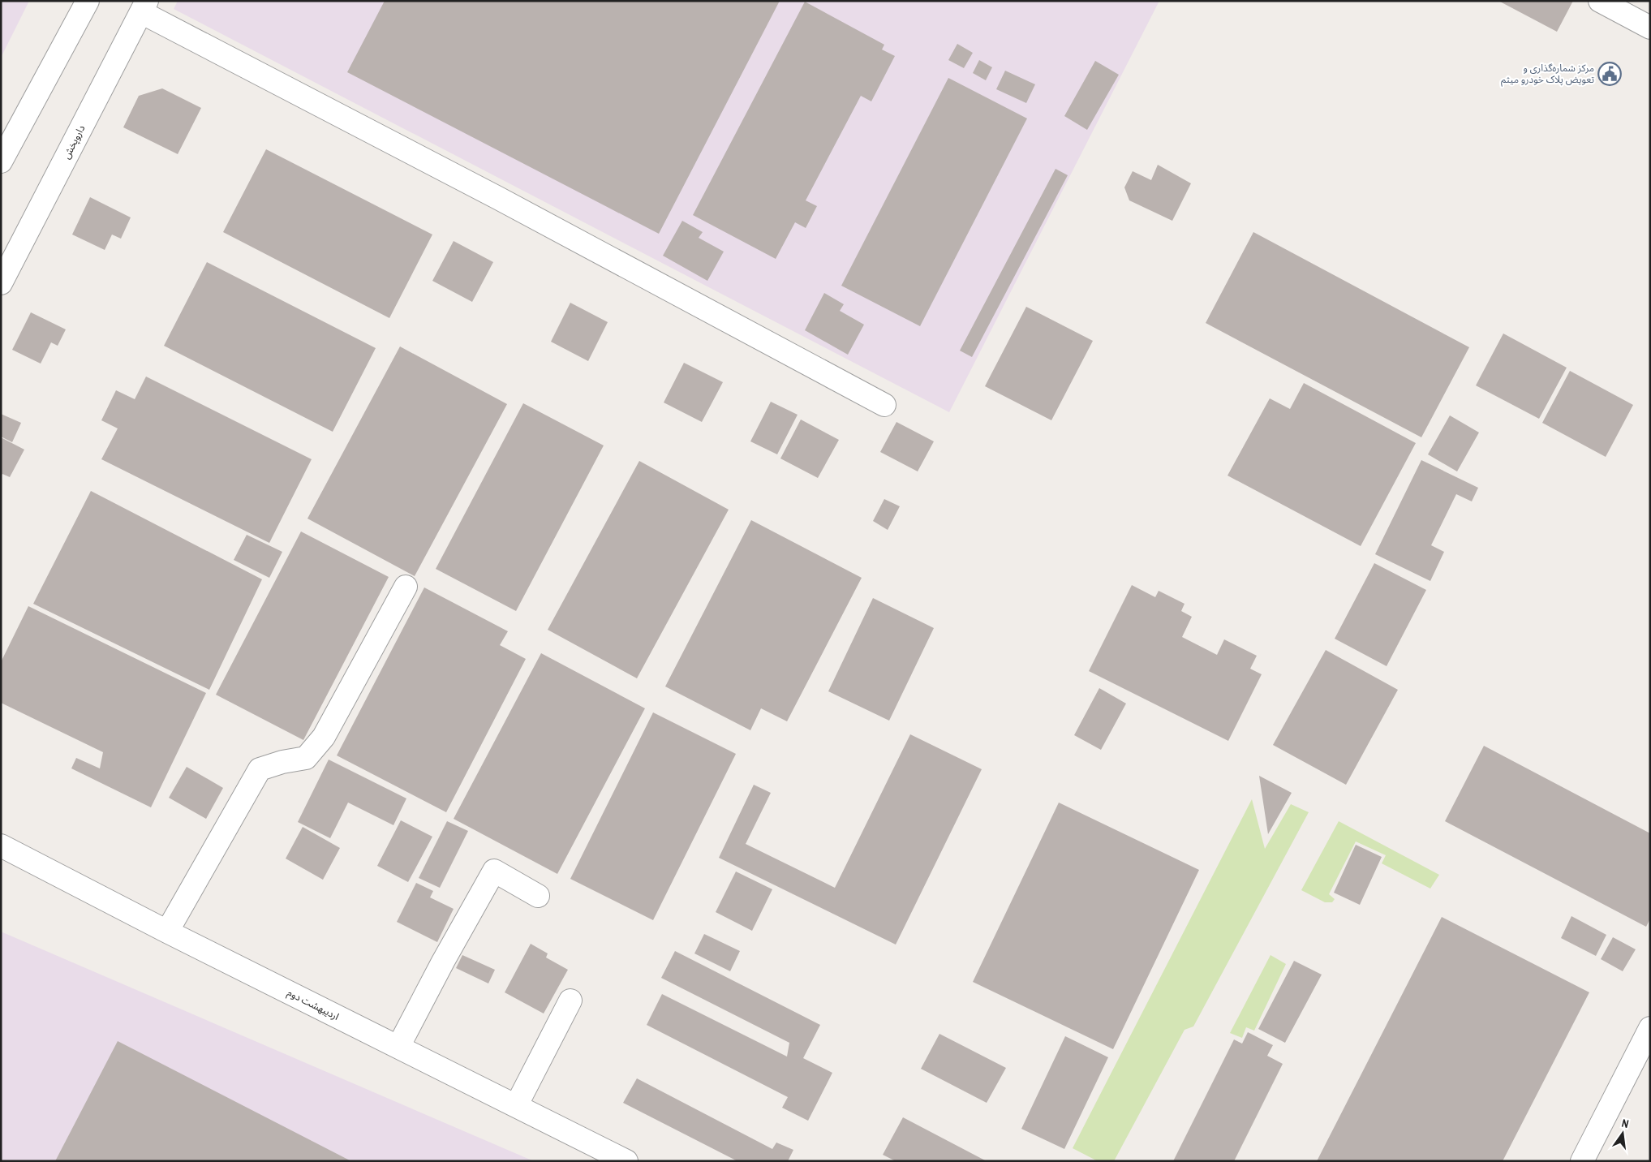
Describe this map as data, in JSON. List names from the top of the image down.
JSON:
{
  "streets": {
    "street": ["داروپخش", "اردیبهشت دوم"]
  },
  "places": {
    "public building": ["مرکز شماره‌گذاری و تعویض پلاک خودرو میثم"]
  },
  "north": "top"
}
